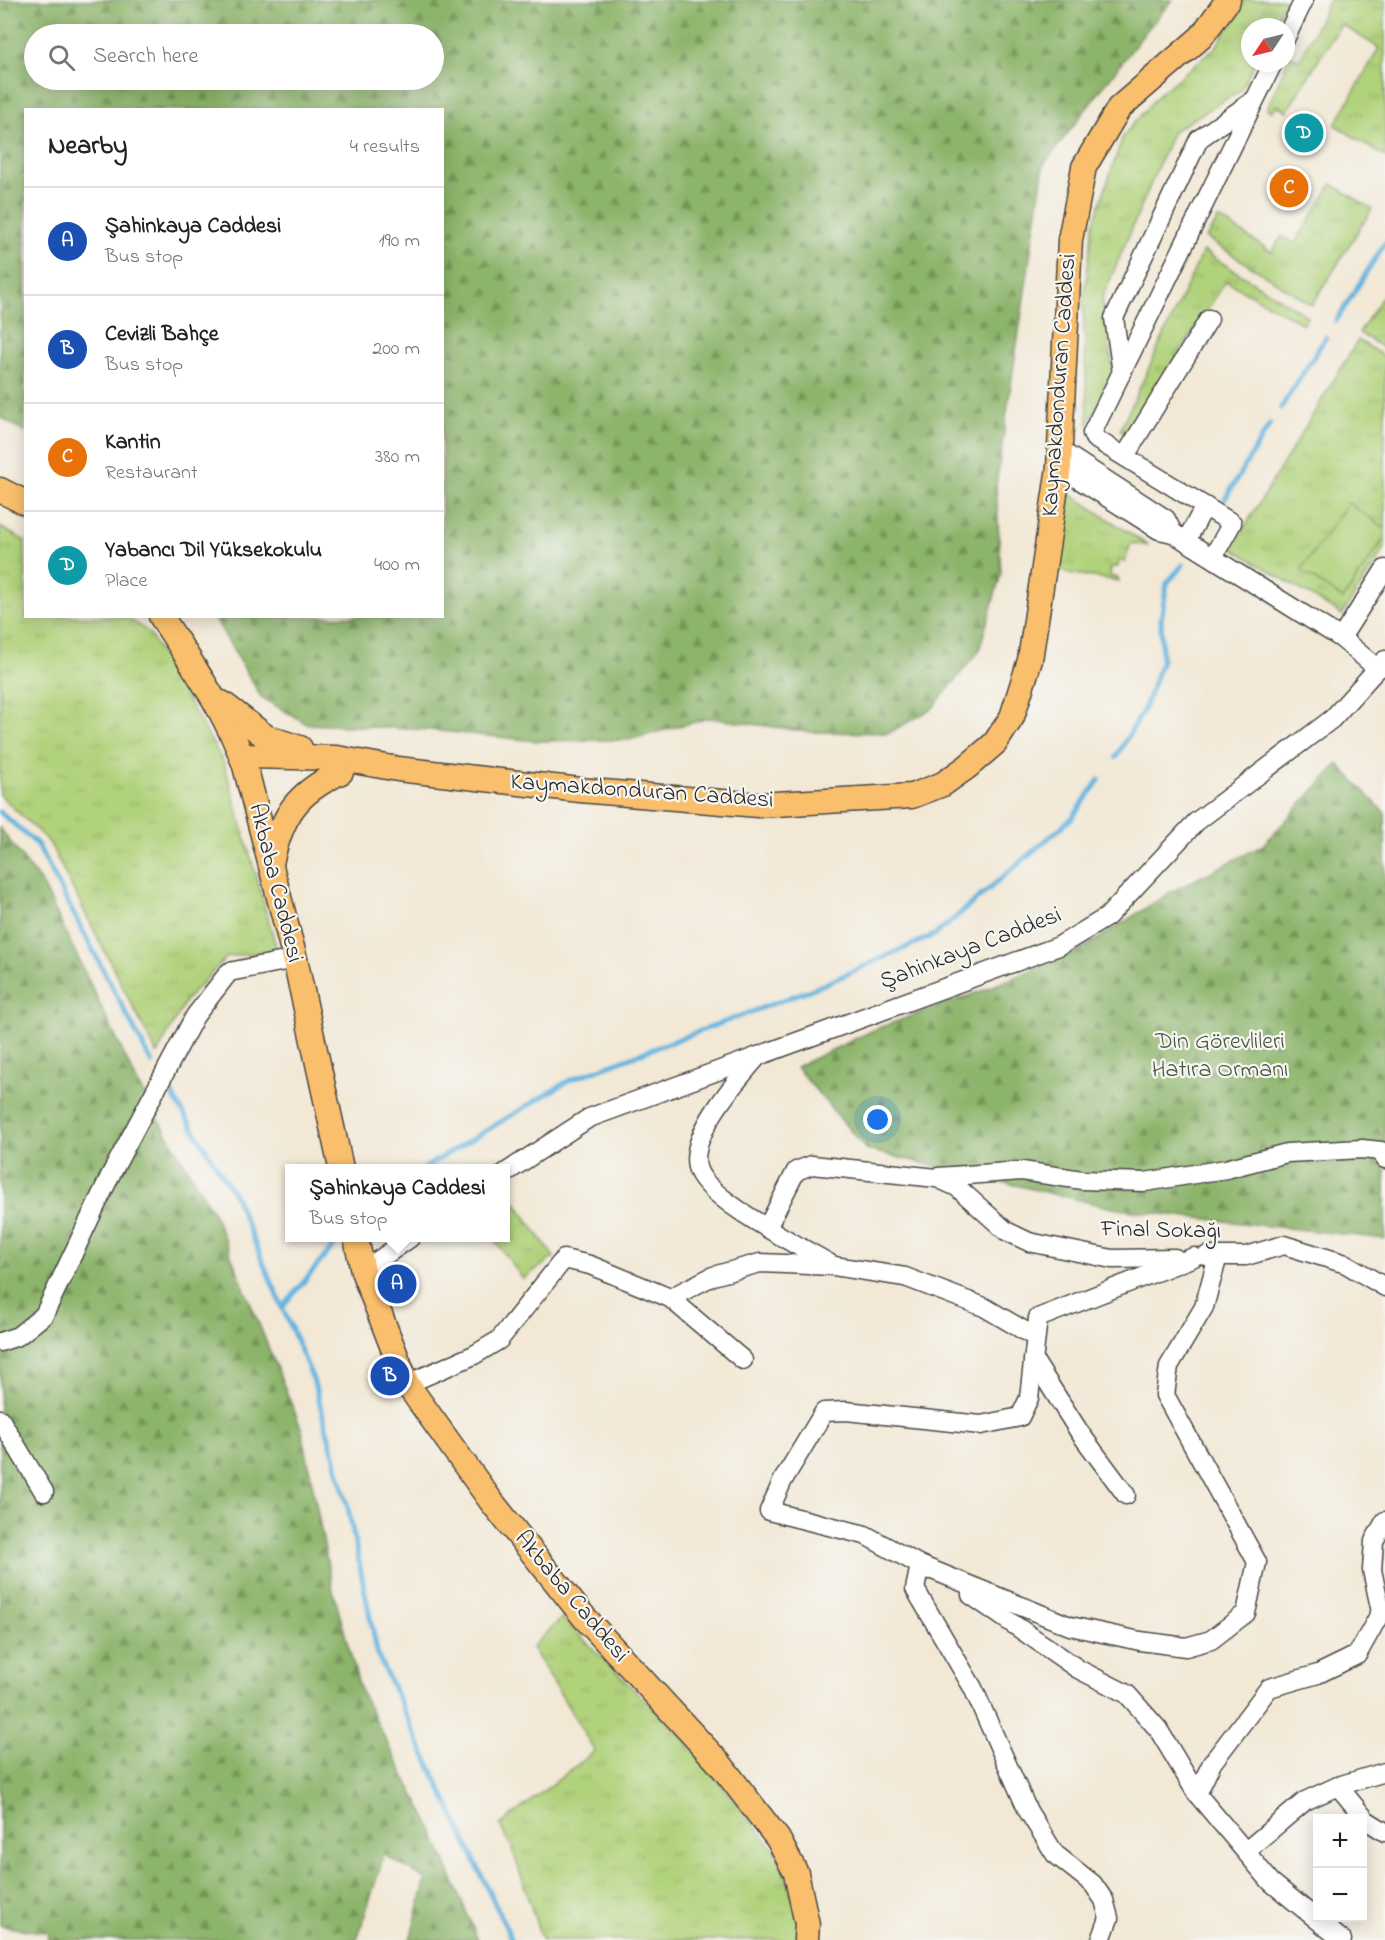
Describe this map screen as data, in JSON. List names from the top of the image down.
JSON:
{
  "streets": {
    "main road": ["Kaymakdonduran Caddesi", "Akbaba Caddesi"],
    "street": ["Şahinkaya Caddesi", "Final Sokağı"]
  },
  "parks": ["Din Görevlileri Hatıra Ormanı"],
  "north": "bottom left",
  "page": {
    "search": "Search here",
    "heading": ["Nearby", "4 results"],
    "pins": [
      "D",
      "C",
      "A",
      "B"
    ],
    "list": [
      {
        "mark": "A",
        "name": "Şahinkaya Caddesi",
        "note": "Bus stop",
        "value": "190 m"
      },
      {
        "mark": "B",
        "name": "Cevizli Bahçe",
        "note": "Bus stop",
        "value": "200 m"
      },
      {
        "mark": "C",
        "name": "Kantin",
        "note": "Restaurant",
        "value": "380 m"
      },
      {
        "mark": "D",
        "name": "Yabancı Dil Yüksekokulu",
        "note": "Place",
        "value": "400 m"
      }
    ],
    "popup": ["Şahinkaya Caddesi", "Bus stop"],
    "map_buttons": ["+", "−"]
  }
}
